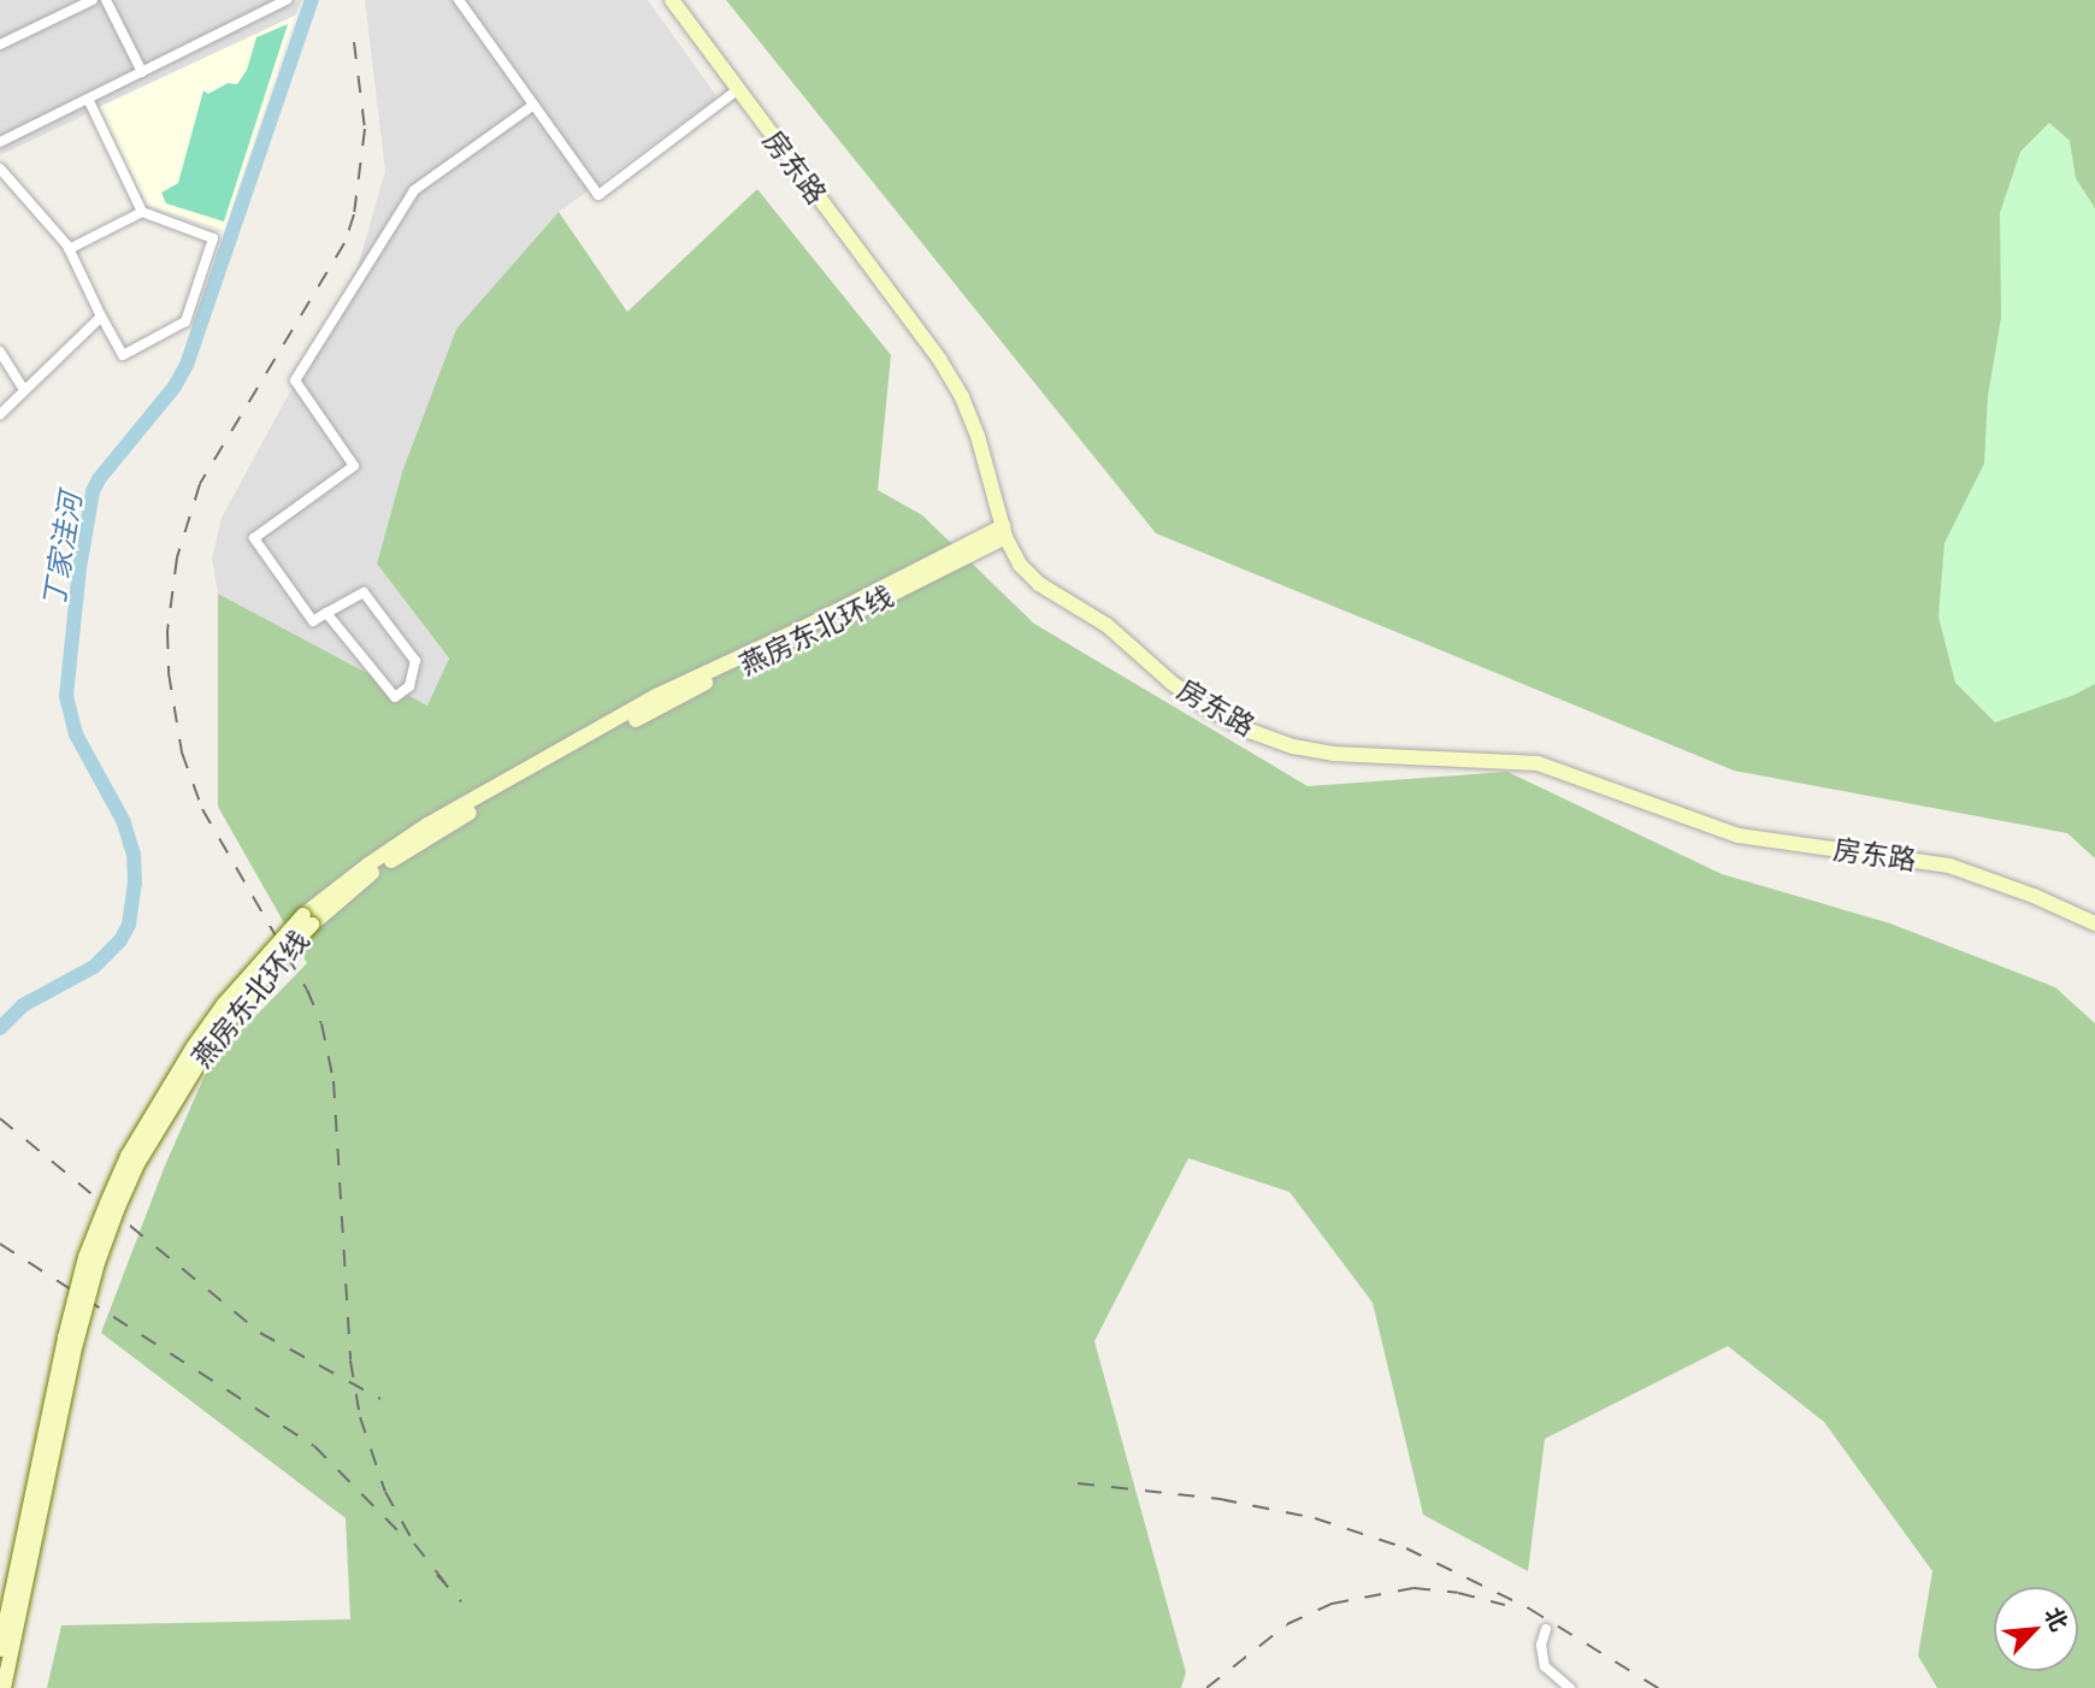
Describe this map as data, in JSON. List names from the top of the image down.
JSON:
{
  "streets": {
    "main road": ["房东路", "燕房东北环线"]
  },
  "crossings": [
    ["房东路", "燕房东北环线"]
  ],
  "water": ["丁家洼河"],
  "north": "top right"
}
